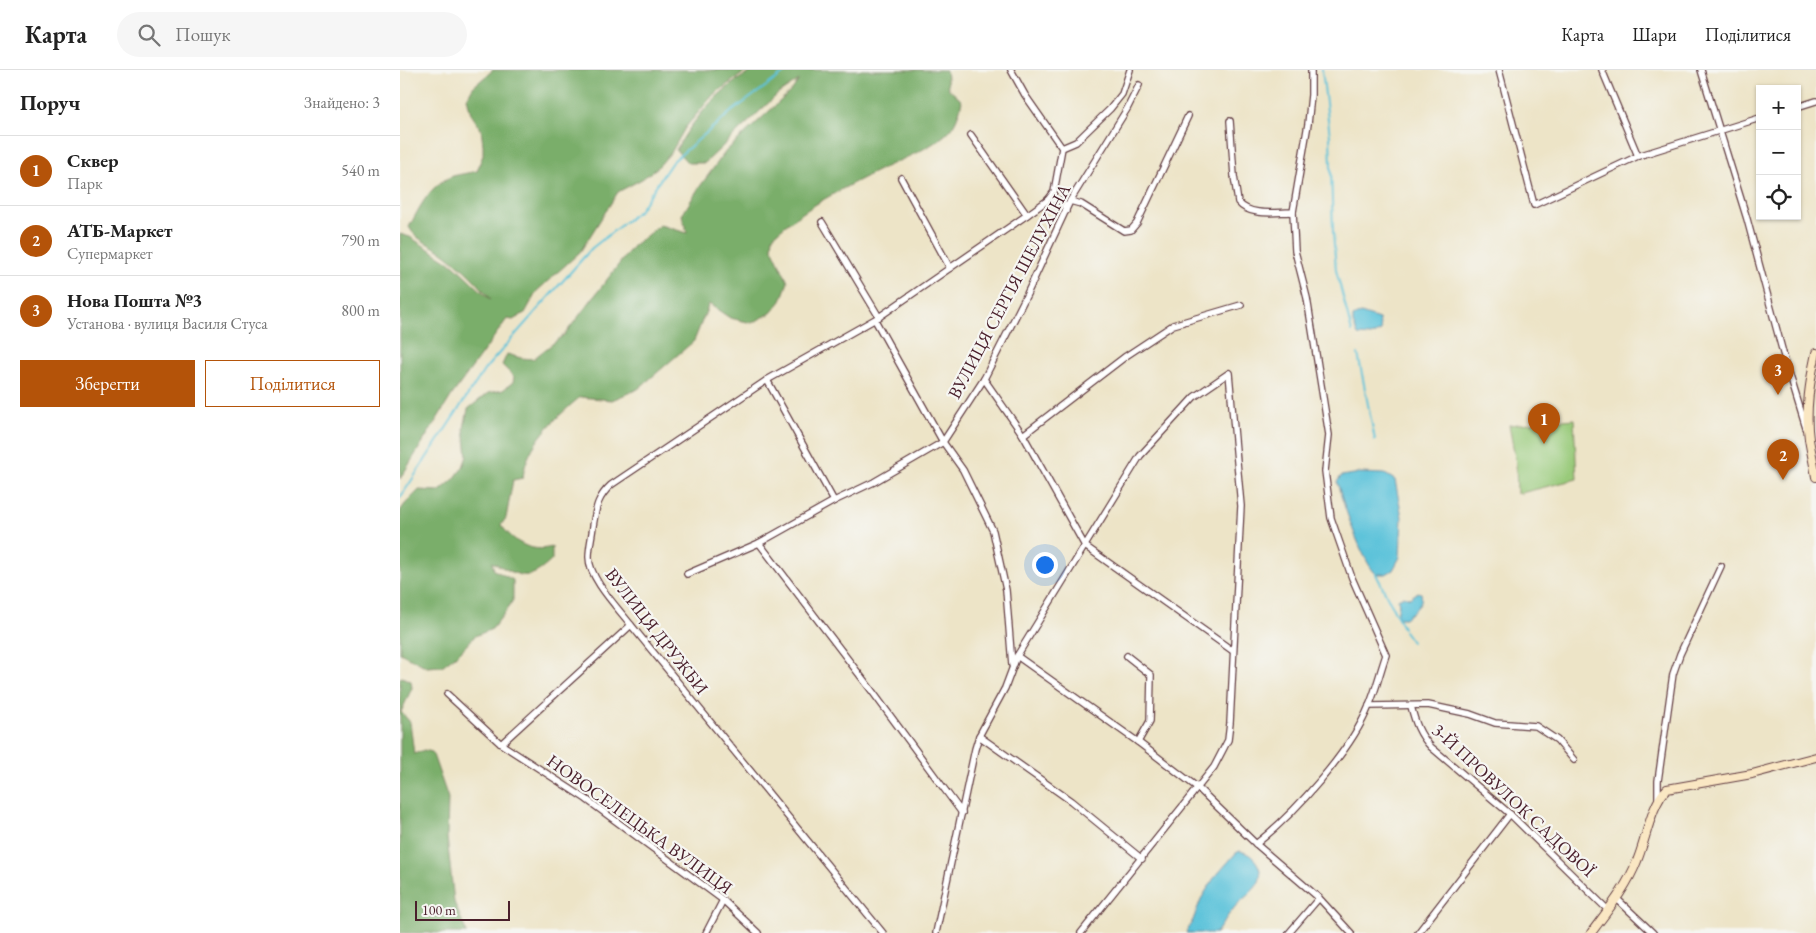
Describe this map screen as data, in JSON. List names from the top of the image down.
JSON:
{
  "streets": {
    "street": [
      "ВУЛИЦЯ СЕРГІЯ ШЕЛУХІНА",
      "ВУЛИЦЯ ДРУЖБИ",
      "3-Й ПРОВУЛОК САДОВОЇ",
      "НОВОСЕЛЕЦЬКА ВУЛИЦЯ"
    ]
  },
  "scale_bar": "100 m",
  "page": {
    "header": "Карта",
    "search": "Пошук",
    "nav": ["Карта", "Шари", "Поділитися"],
    "heading": ["Поруч", "Знайдено: 3"],
    "map_buttons": ["+", "−"],
    "list": [
      {
        "mark": "1",
        "name": "Сквер",
        "note": "Парк",
        "value": "540 m"
      },
      {
        "mark": "2",
        "name": "АТБ-Маркет",
        "note": "Супермаркет",
        "value": "790 m"
      },
      {
        "mark": "3",
        "name": "Нова Пошта №3",
        "note": "Установа · вулиця Василя Стуса",
        "value": "800 m"
      }
    ],
    "buttons": ["Зберегти", "Поділитися"],
    "pins": ["3", "1", "2"],
    "scale": "100 m"
  }
}
